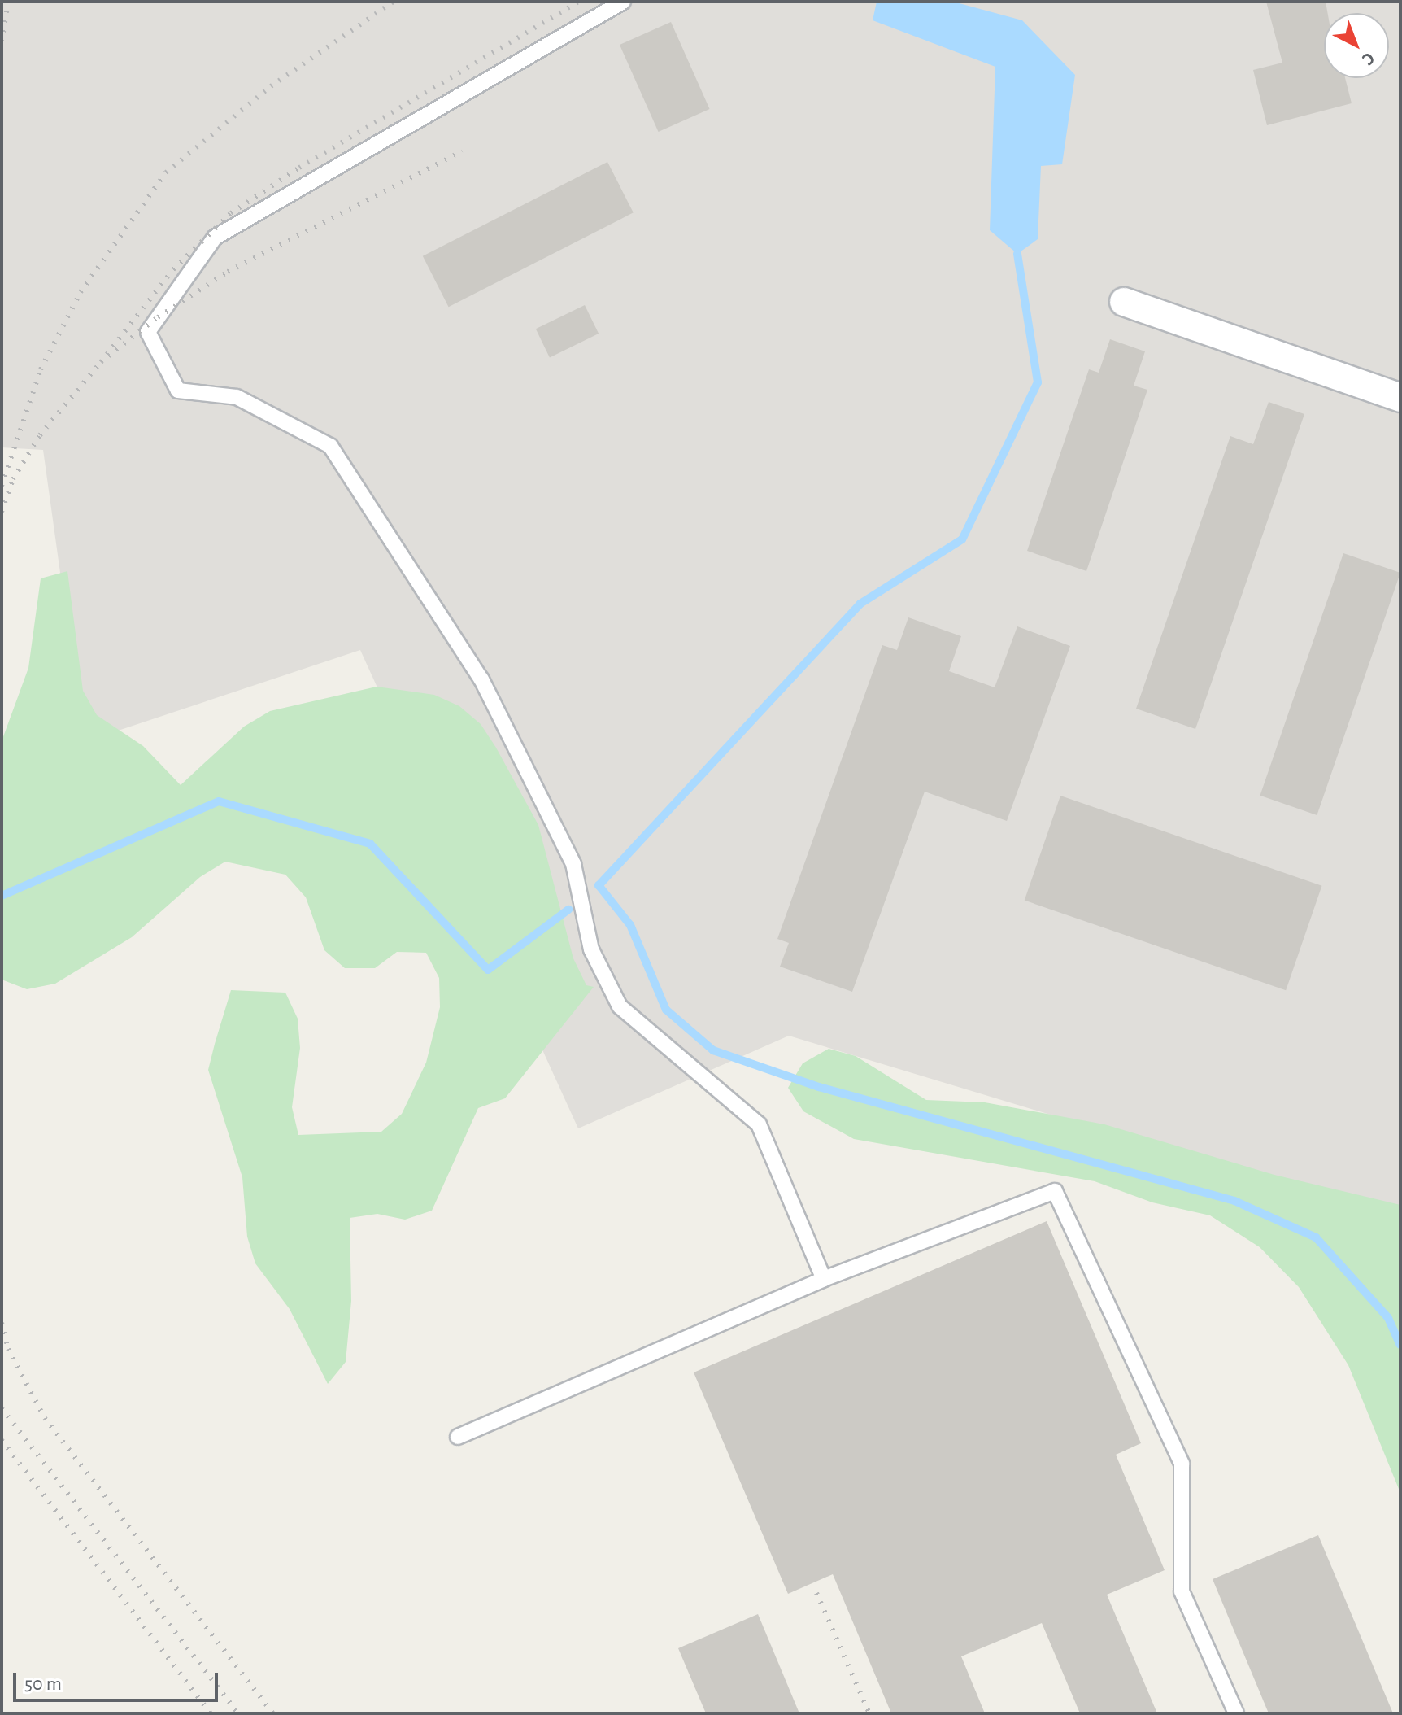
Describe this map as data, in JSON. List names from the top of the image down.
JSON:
{
  "scale_bar": "50 m",
  "north": "bottom right"
}
